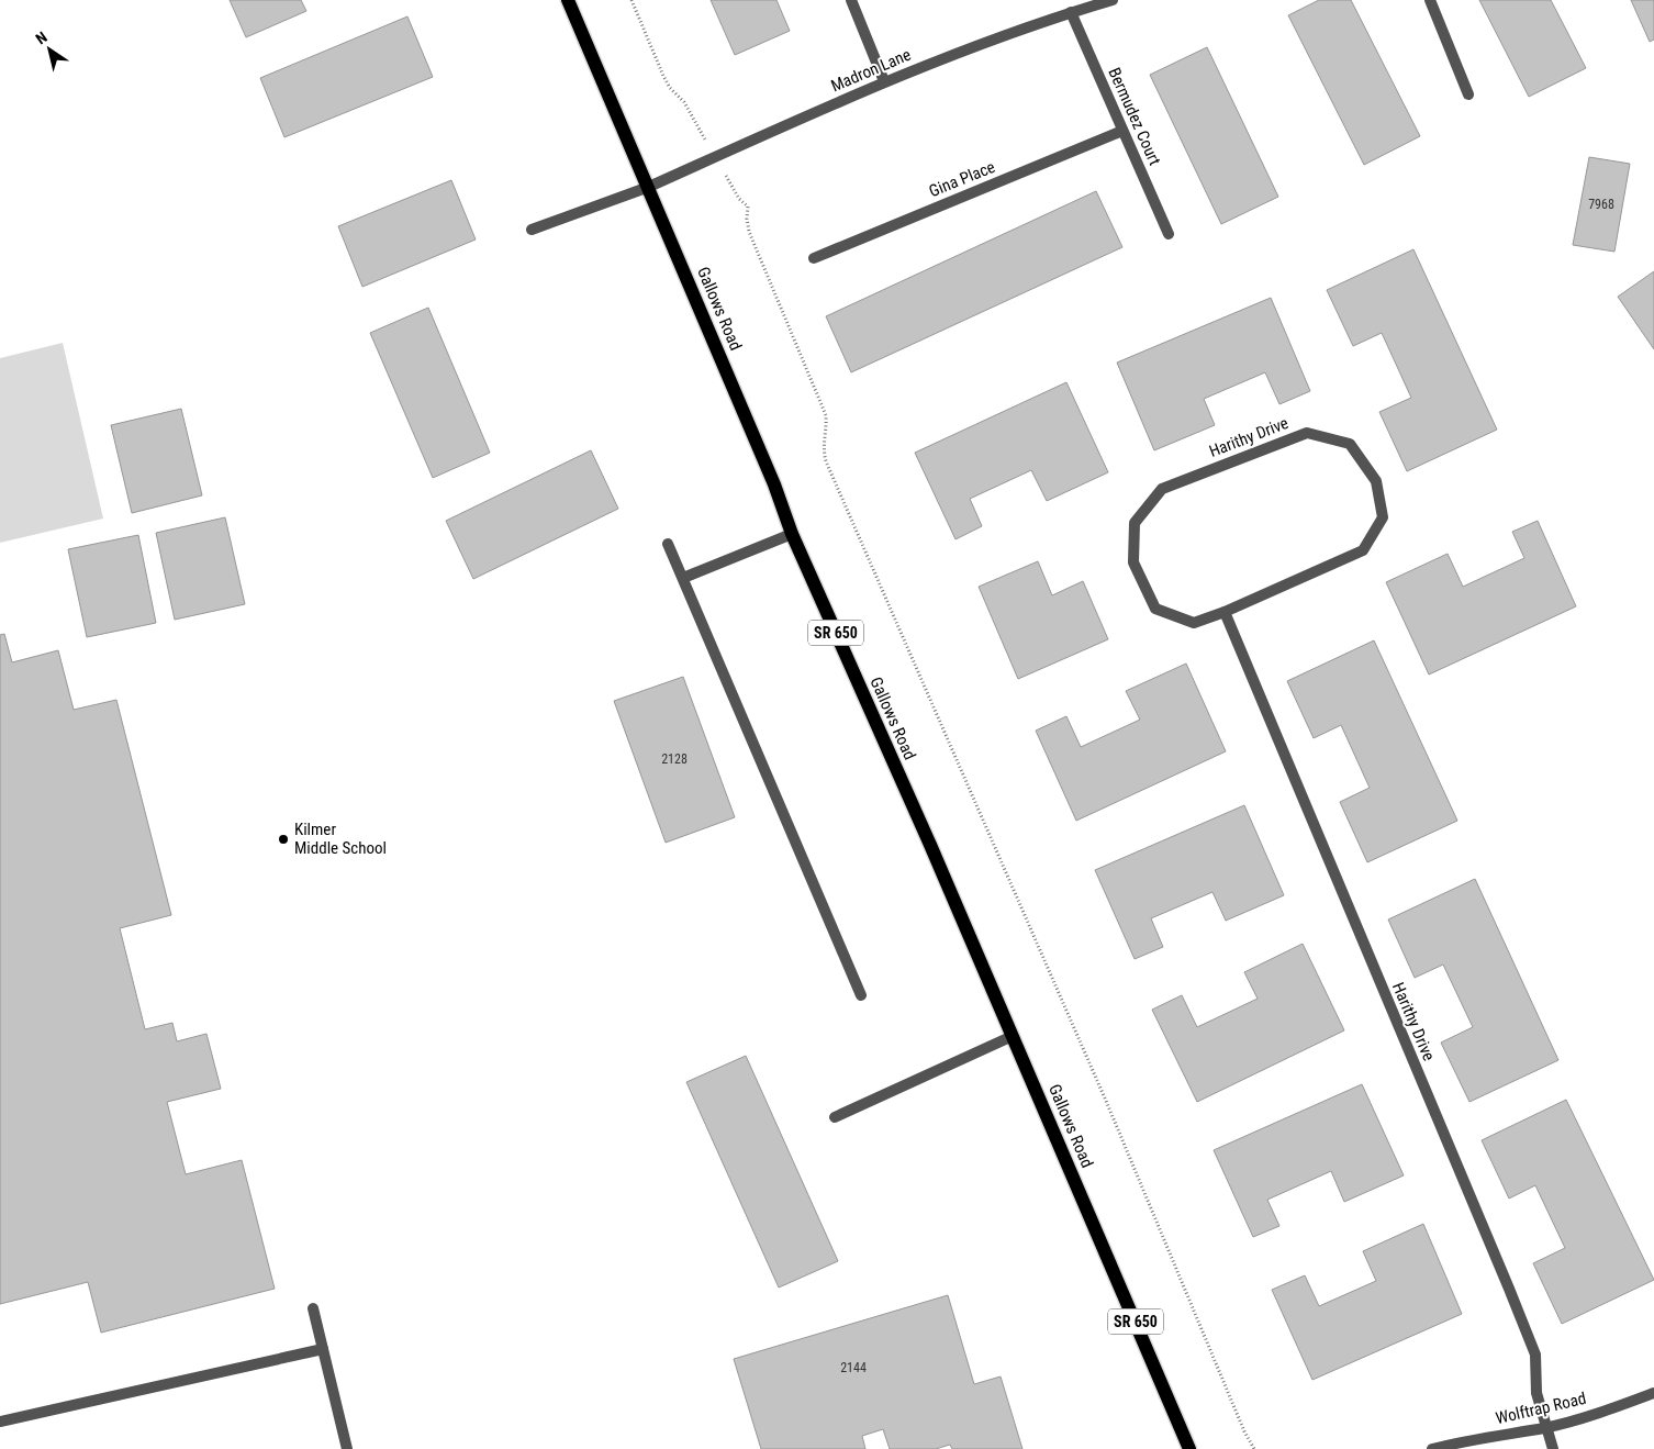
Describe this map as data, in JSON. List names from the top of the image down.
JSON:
{
  "streets": {
    "main road": ["Gallows Road", "SR 650"],
    "street": [
      "Madron Lane",
      "Bermudez Court",
      "Gina Place",
      "Harithy Drive",
      "Wolftrap Road"
    ]
  },
  "crossings": [
    ["Madron Lane", "Bermudez Court"],
    ["Madron Lane", "Gallows Road"],
    ["Bermudez Court", "Gina Place"],
    ["Harithy Drive", "Wolftrap Road"]
  ],
  "places": ["Kilmer Middle School"],
  "house_numbers": ["7968", "2128", "2144"],
  "north": "top left"
}
